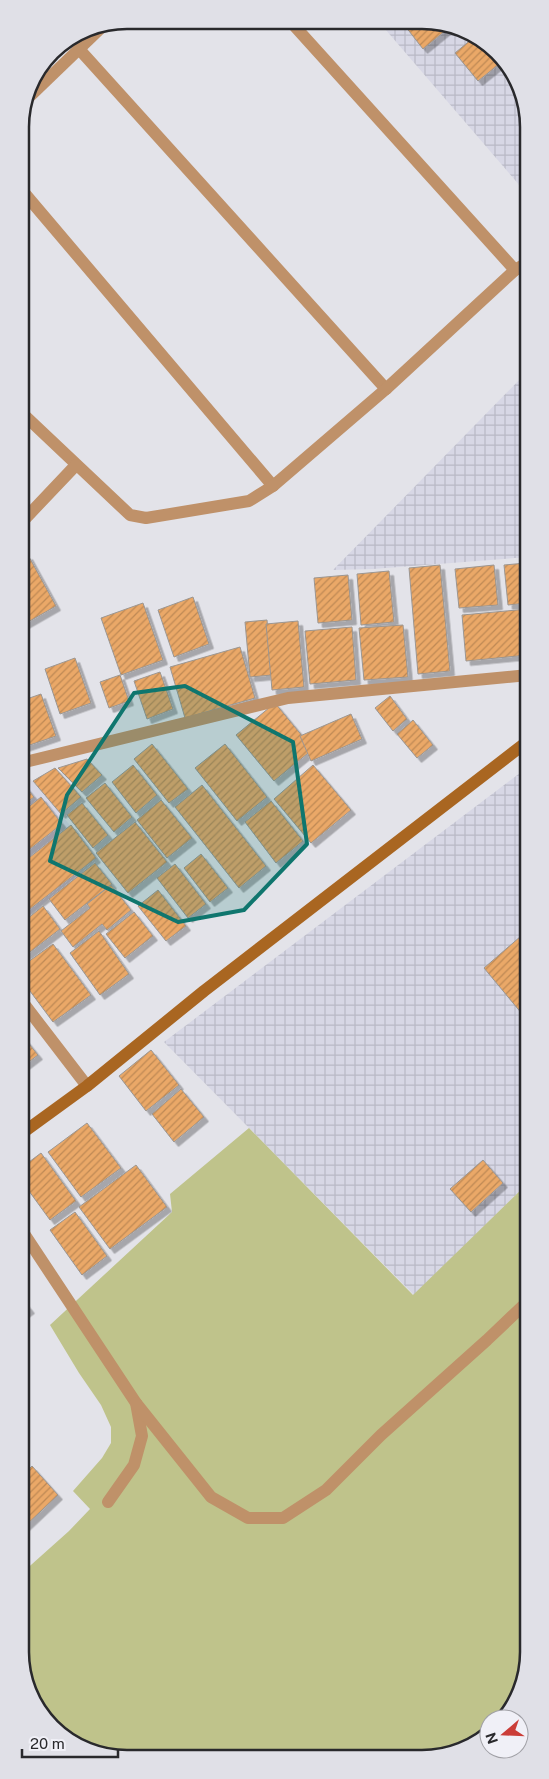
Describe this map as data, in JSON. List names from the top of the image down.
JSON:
{
  "scale_bar": "20 m",
  "north": "left"
}
